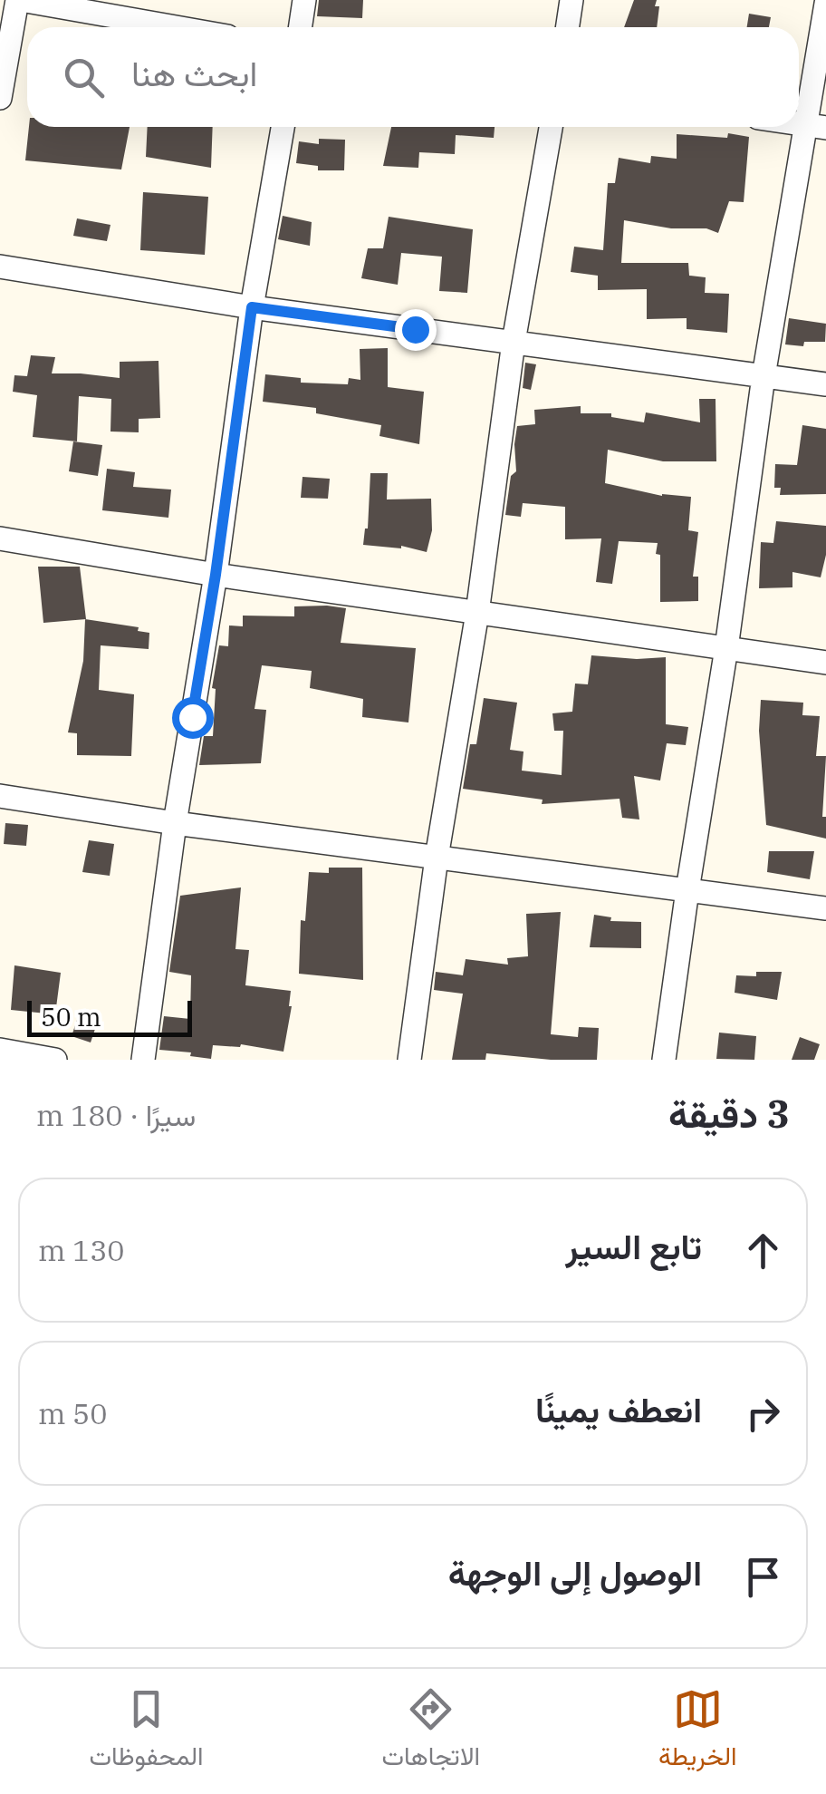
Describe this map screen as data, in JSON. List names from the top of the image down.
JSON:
{
  "scale_bar": "50 m",
  "page": {
    "search": "ابحث هنا",
    "scale": "50 m",
    "heading": ["3 دقيقة", "سيرًا · 180 m"],
    "list": [
      ["تابع السير", "130 m"],
      ["انعطف يمينًا", "50 m"],
      "الوصول إلى الوجهة"
    ],
    "nav": ["الخريطة", "الاتجاهات", "المحفوظات"]
  }
}
